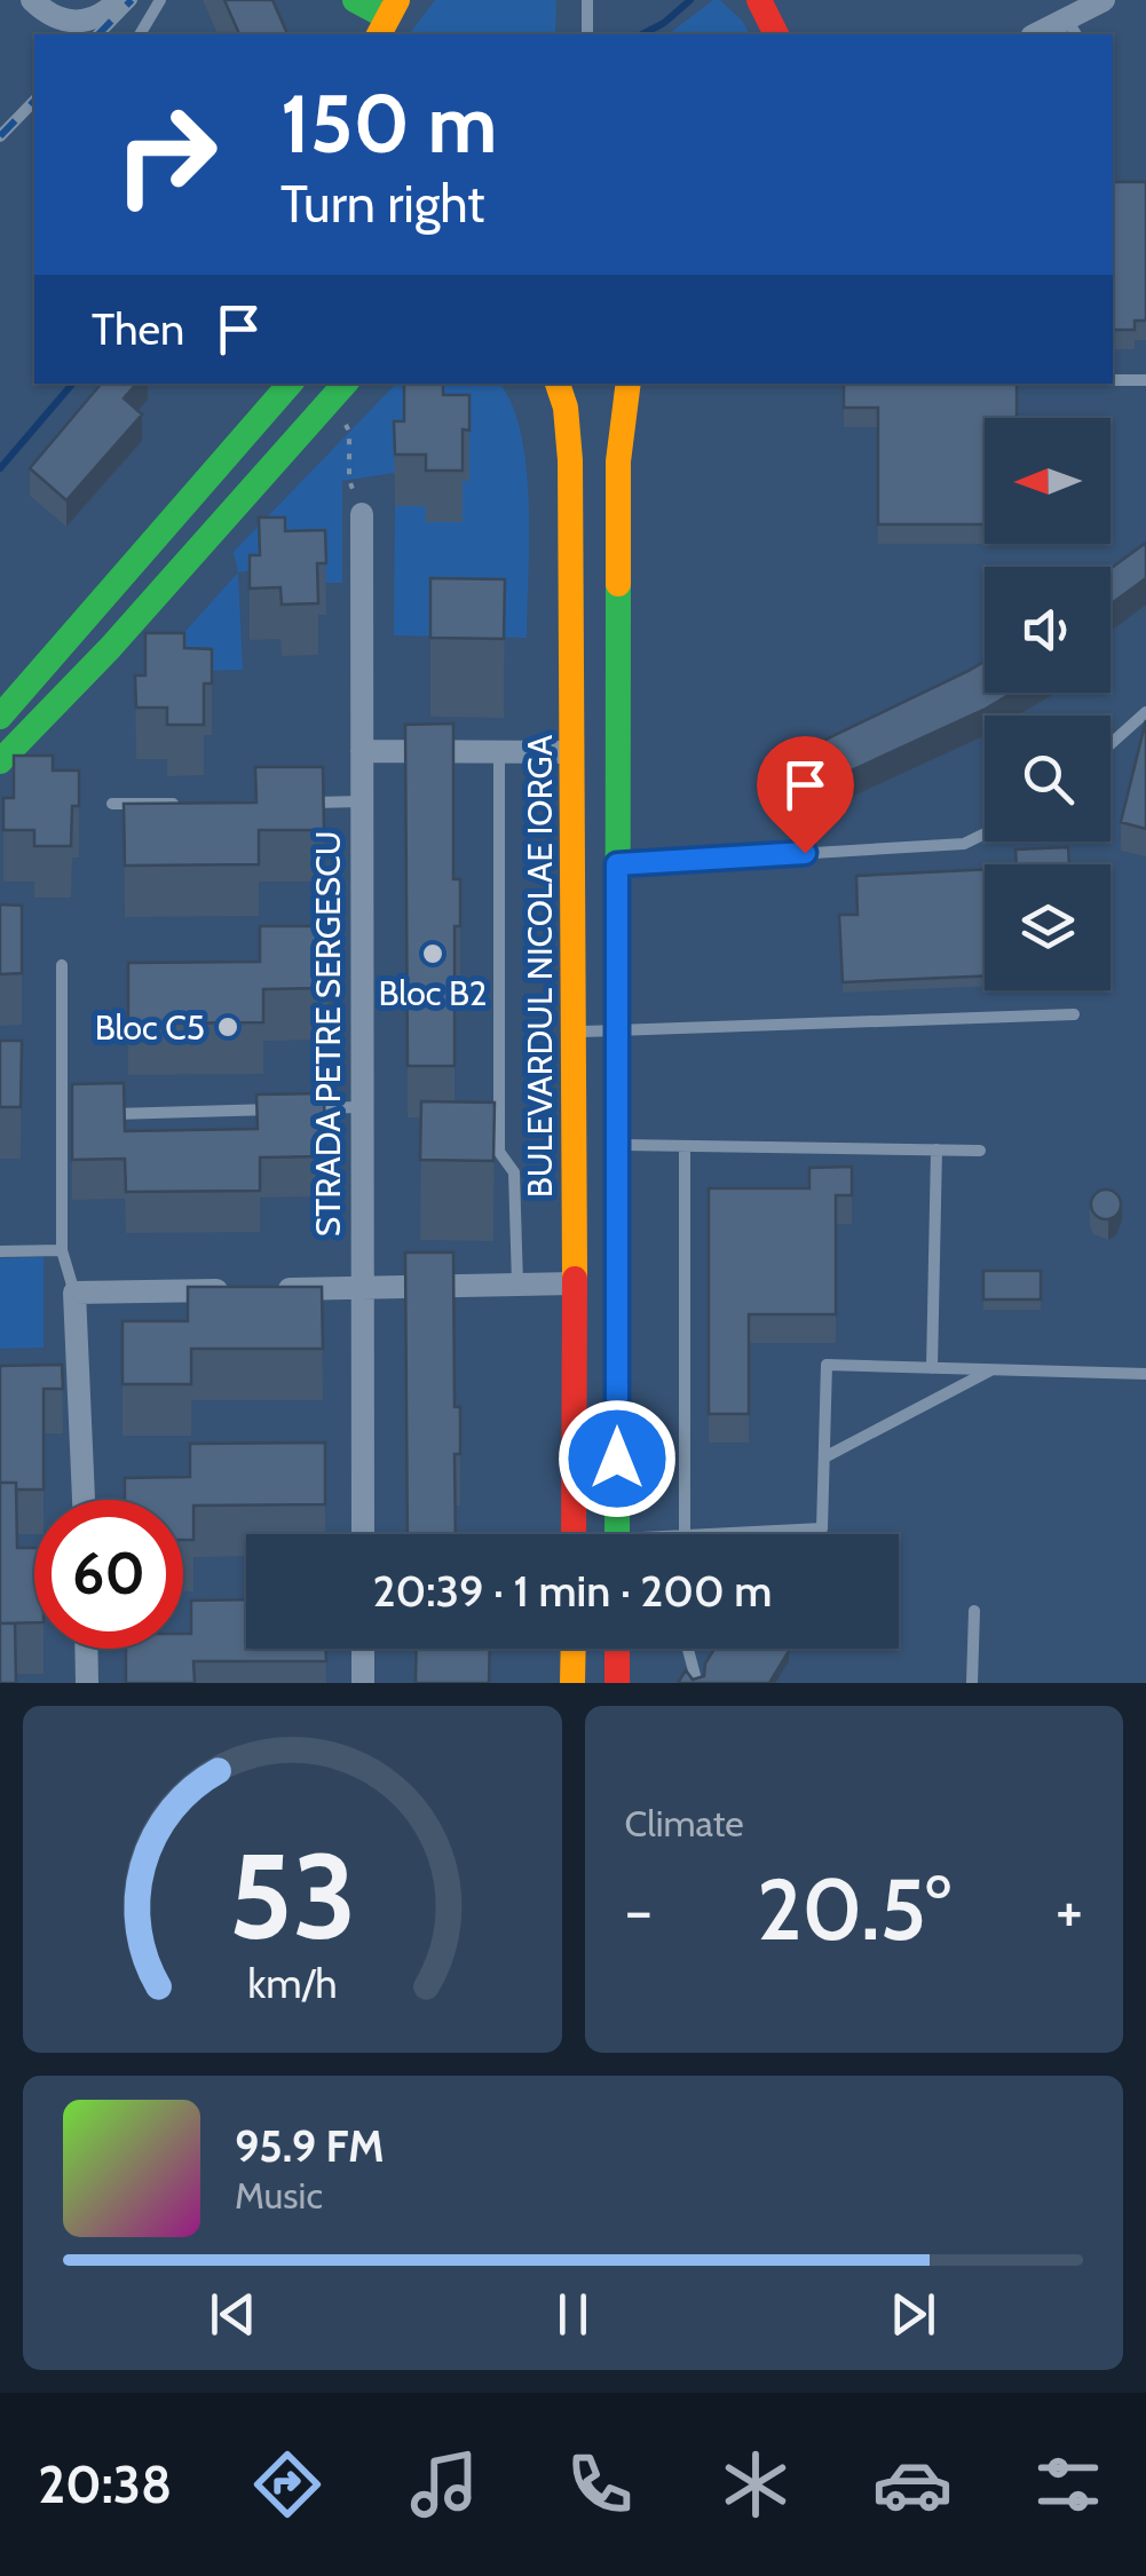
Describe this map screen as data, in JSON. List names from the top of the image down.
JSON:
{
  "streets": {
    "main road": ["BULEVARDUL NICOLAE IORGA"],
    "street": ["STRADA PETRE SERGESCU"]
  },
  "places": ["Bloc B2", "Bloc C5"],
  "north": "left",
  "page": {
    "turn": ["150 m", "Turn right"],
    "then": "Then",
    "limit": "60",
    "trip": "20:39 · 1 min · 200 m",
    "tile": "Climate",
    "heat": ["−", "20.5°", "+"],
    "song": ["95.9 FM", "Music"],
    "tabs": "20:38",
    "gauge": ["53", "km/h"]
  }
}
